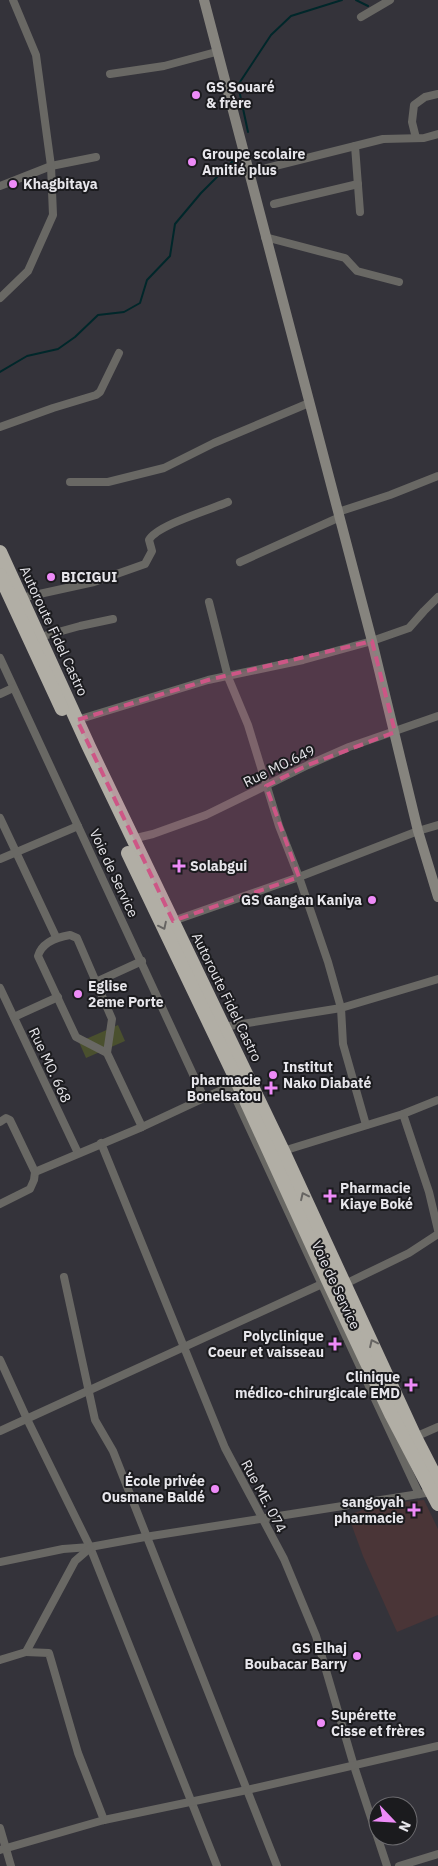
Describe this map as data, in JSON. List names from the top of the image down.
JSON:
{
  "streets": {
    "highway": ["Autoroute Fidel Castro"],
    "street": [
      "Rue MO.649",
      "Voie de Service",
      "Rue MO. 668",
      "Rue ME. 074"
    ]
  },
  "crossings": [
    ["Autoroute Fidel Castro", "Rue MO.649"],
    ["Autoroute Fidel Castro", "Voie de Service"]
  ],
  "places": {
    "other": [
      "GS Souaré & frère",
      "Groupe scolaire Amitié plus",
      "Khagbitaya",
      "BICIGUI",
      "GS Gangan Kaniya",
      "Eglise 2eme Porte",
      "Institut Nako Diabaté",
      "École privée Ousmane Baldé",
      "GS Elhaj Boubacar Barry",
      "Supérette Cisse et frères"
    ],
    "health": [
      "Solabgui",
      "pharmacie Bonelsatou",
      "Pharmacie Kiaye Boké",
      "Polyclinique Coeur et vaisseau",
      "Clinique médico-chirurgicale EMD",
      "sangoyah pharmacie"
    ]
  },
  "north": "bottom right"
}
